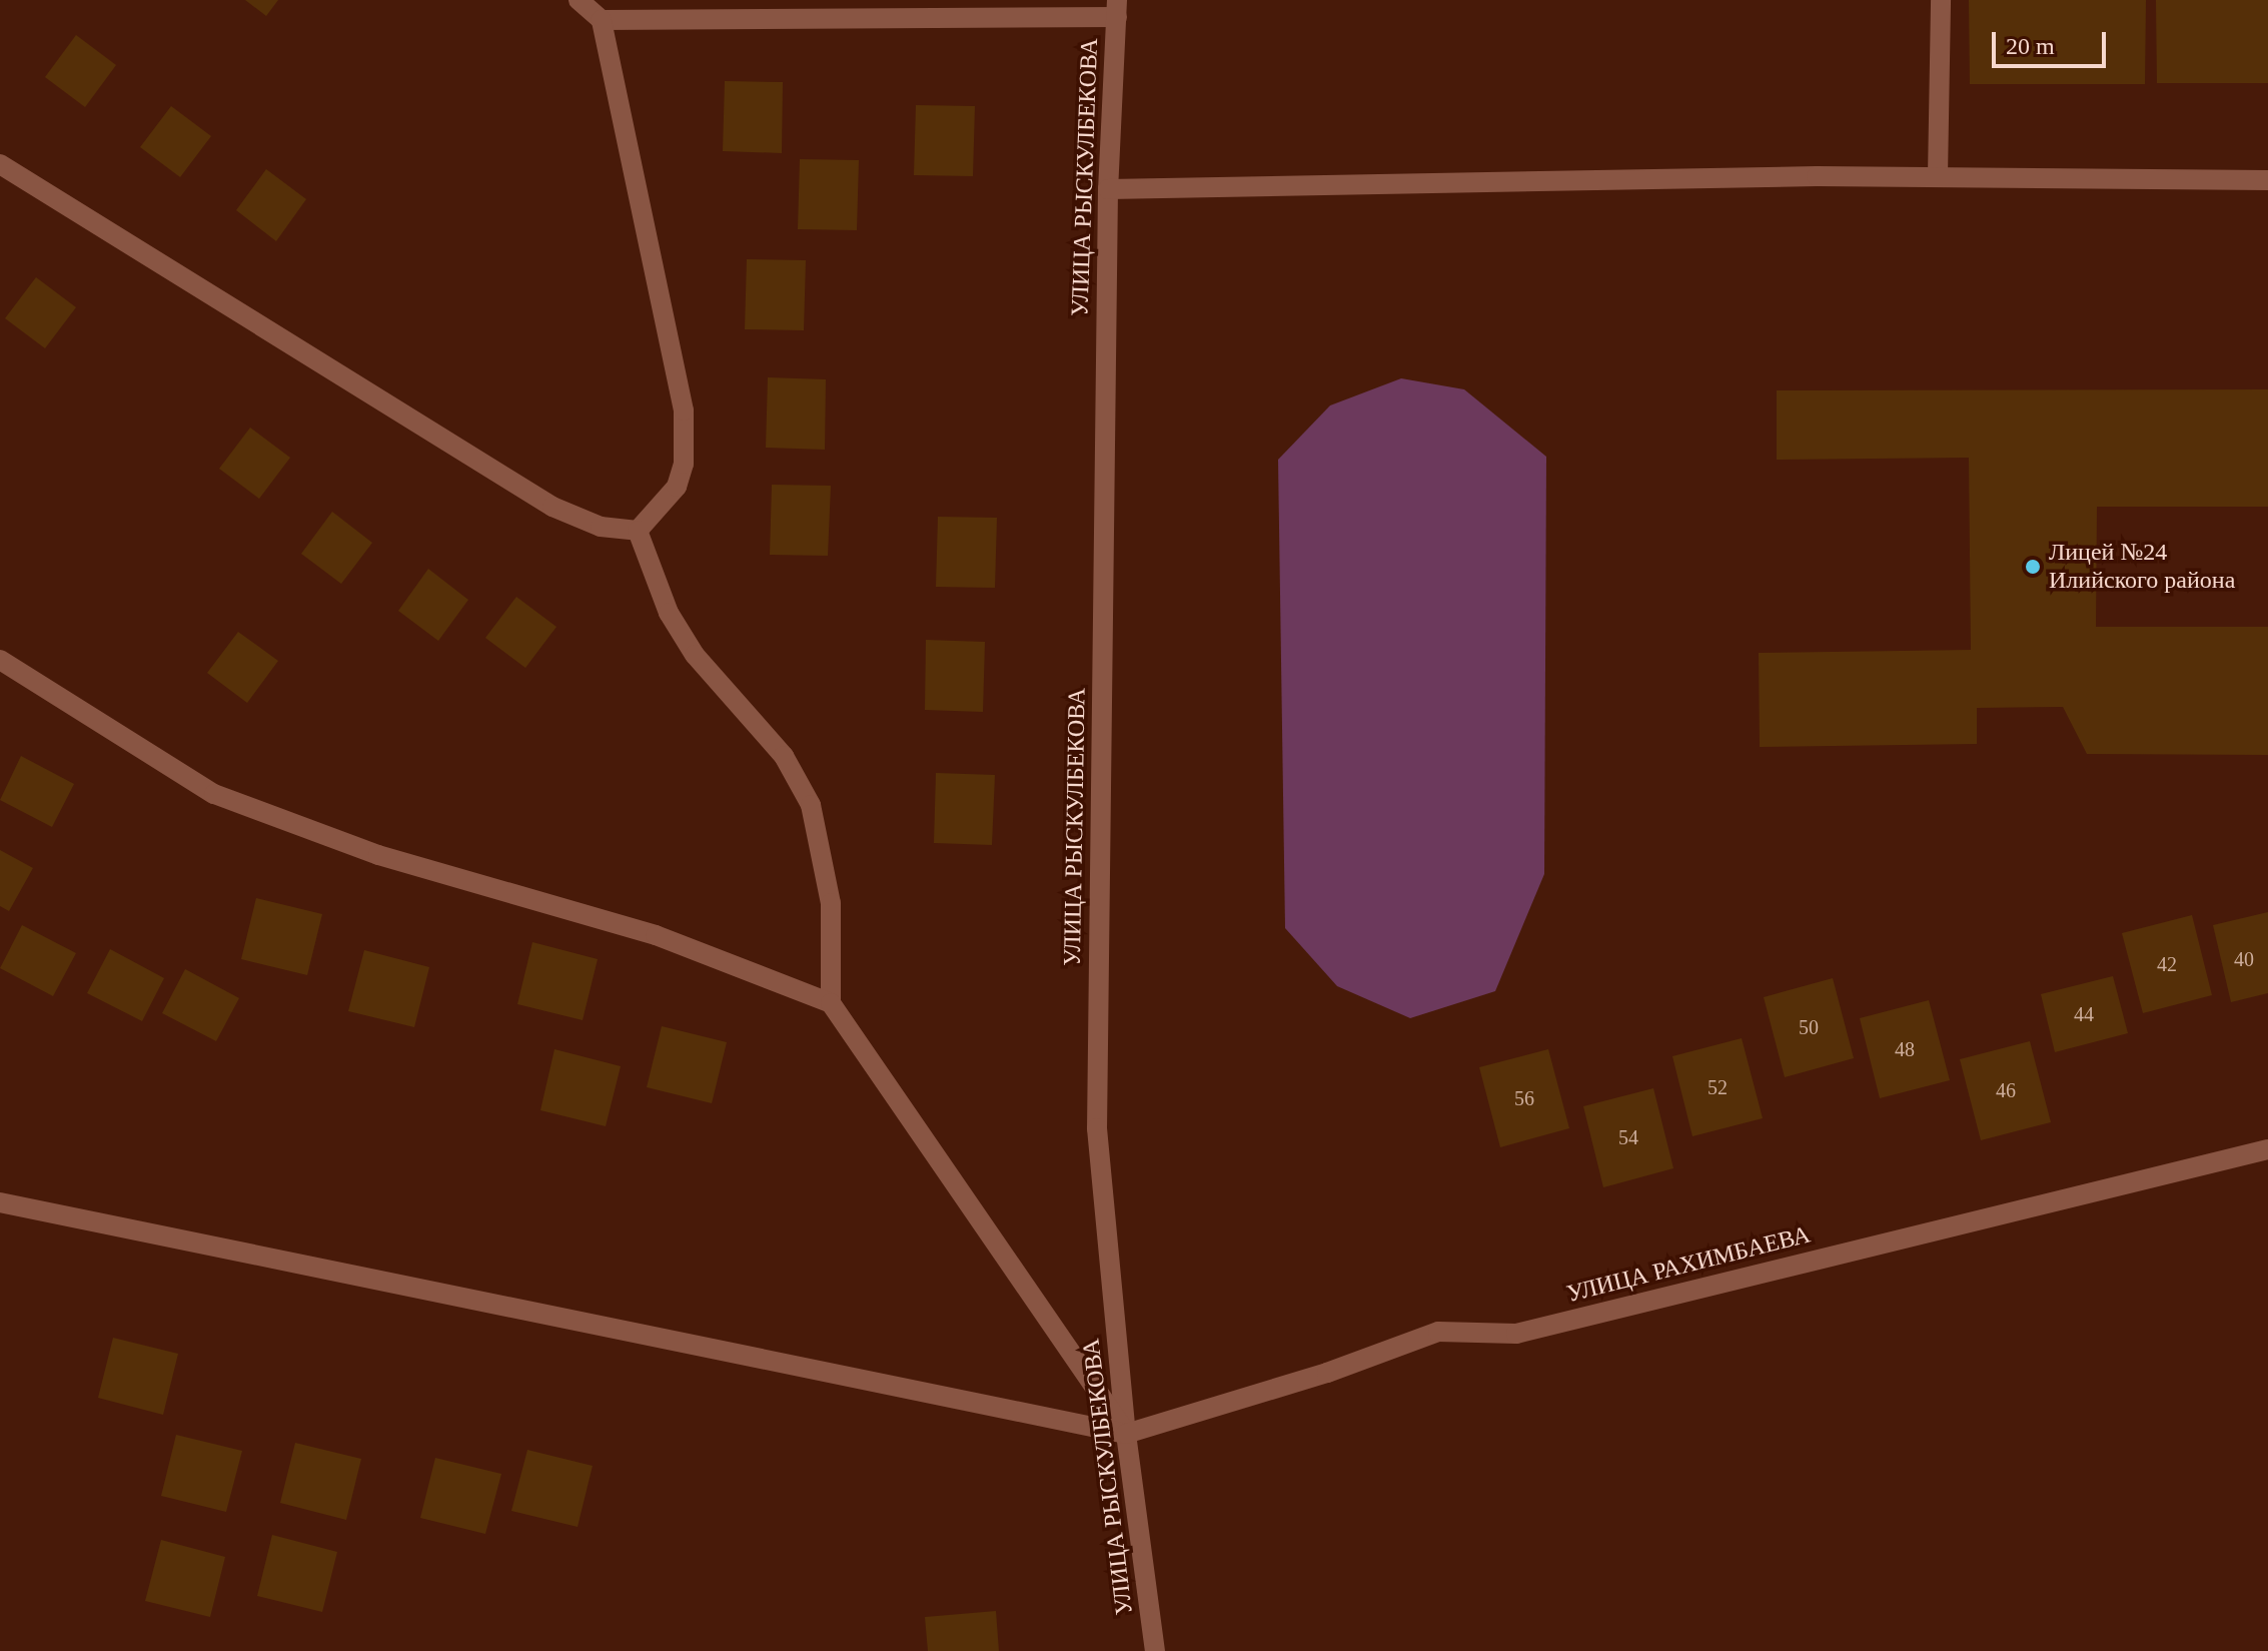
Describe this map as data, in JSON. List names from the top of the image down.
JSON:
{
  "streets": {
    "street": ["УЛИЦА РЫСКУЛБЕКОВА", "УЛИЦА РАХИМБАЕВА"]
  },
  "crossings": [
    ["УЛИЦА РЫСКУЛБЕКОВА", "УЛИЦА РАХИМБАЕВА"]
  ],
  "places": ["Лицей №24 Илийского района"],
  "house_numbers": [
    "40",
    "42",
    "44",
    "50",
    "48",
    "52",
    "46",
    "56",
    "54"
  ],
  "scale_bar": "20 m"
}
